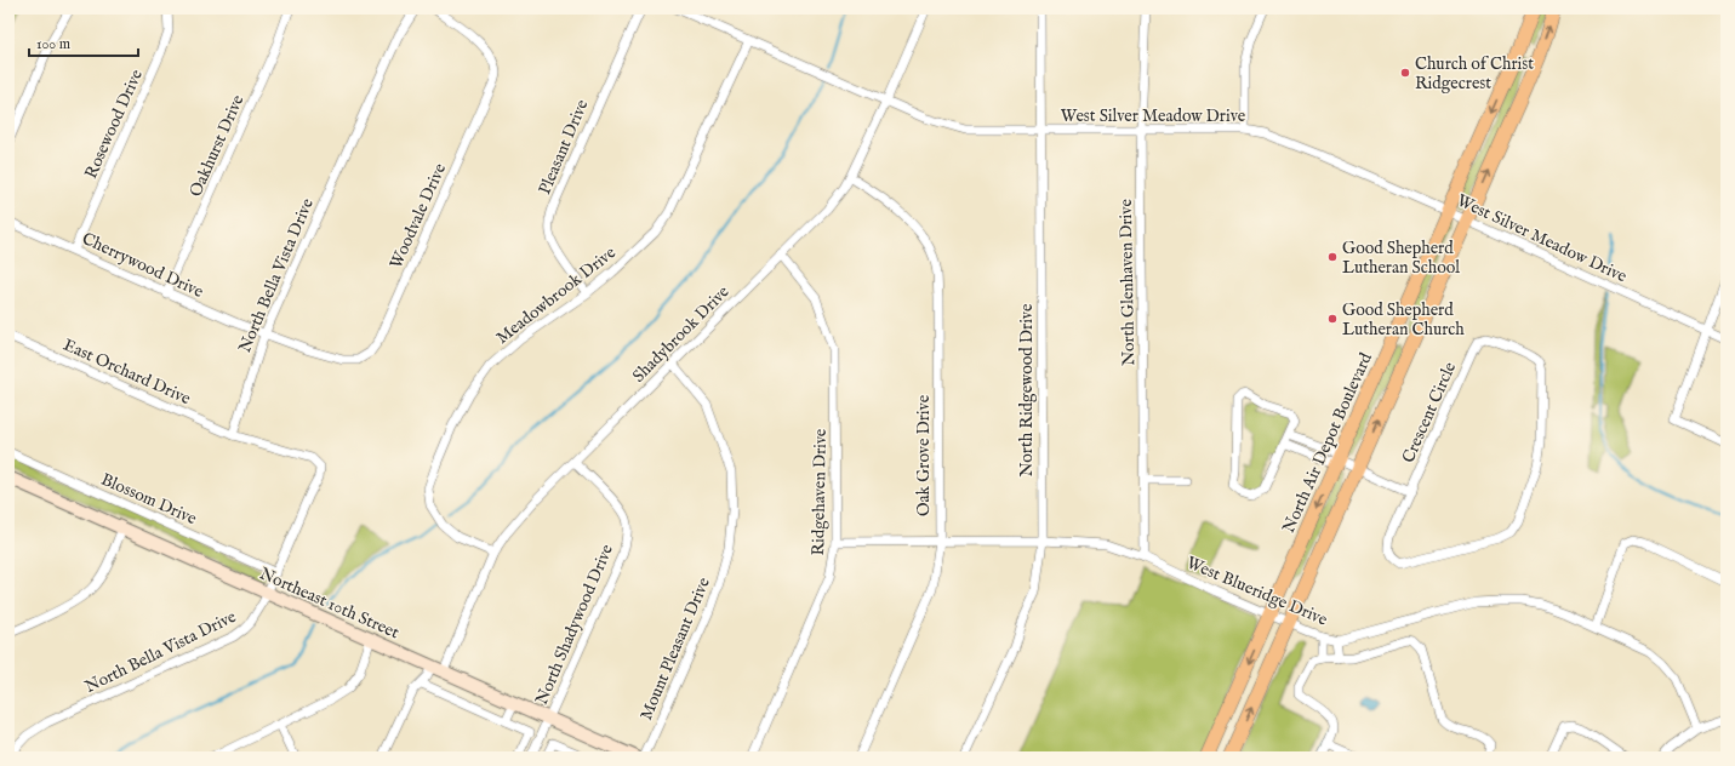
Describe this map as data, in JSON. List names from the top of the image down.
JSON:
{
  "streets": {
    "main road": ["North Air Depot Boulevard", "Northeast 10th Street"],
    "street": [
      "West Silver Meadow Drive",
      "Rosewood Drive",
      "Oakhurst Drive",
      "Pleasant Drive",
      "Woodvale Drive",
      "Cherrywood Drive",
      "North Bella Vista Drive",
      "North Glenhaven Drive",
      "Meadowbrook Drive",
      "Shadybrook Drive",
      "East Orchard Drive",
      "North Ridgewood Drive",
      "Crescent Circle",
      "Oak Grove Drive",
      "Ridgehaven Drive",
      "Blossom Drive",
      "West Blueridge Drive",
      "North Shadywood Drive",
      "Mount Pleasant Drive"
    ]
  },
  "crossings": [
    ["West Silver Meadow Drive", "North Glenhaven Drive"],
    ["West Silver Meadow Drive", "Meadowbrook Drive"],
    ["West Silver Meadow Drive", "Shadybrook Drive"],
    ["West Silver Meadow Drive", "North Ridgewood Drive"],
    ["West Silver Meadow Drive", "North Air Depot Boulevard"],
    ["Rosewood Drive", "Cherrywood Drive"],
    ["Oakhurst Drive", "Cherrywood Drive"],
    ["Pleasant Drive", "Meadowbrook Drive"],
    ["Woodvale Drive", "Cherrywood Drive"],
    ["Woodvale Drive", "North Bella Vista Drive"],
    ["Cherrywood Drive", "North Bella Vista Drive"],
    ["North Bella Vista Drive", "East Orchard Drive"],
    ["North Bella Vista Drive", "Blossom Drive"],
    ["North Bella Vista Drive", "Northeast 10th Street"],
    ["North Glenhaven Drive", "West Blueridge Drive"],
    ["Meadowbrook Drive", "Shadybrook Drive"],
    ["Shadybrook Drive", "Oak Grove Drive"],
    ["Shadybrook Drive", "Ridgehaven Drive"],
    ["Shadybrook Drive", "Northeast 10th Street"],
    ["Shadybrook Drive", "North Shadywood Drive"],
    ["Shadybrook Drive", "Mount Pleasant Drive"],
    ["North Ridgewood Drive", "West Blueridge Drive"],
    ["North Air Depot Boulevard", "West Blueridge Drive"],
    ["Oak Grove Drive", "West Blueridge Drive"],
    ["Ridgehaven Drive", "West Blueridge Drive"],
    ["Northeast 10th Street", "North Shadywood Drive"]
  ],
  "places": ["Church of Christ Ridgecrest", "Good Shepherd Lutheran School", "Good Shepherd Lutheran Church"],
  "scale_bar": "100 m"
}
